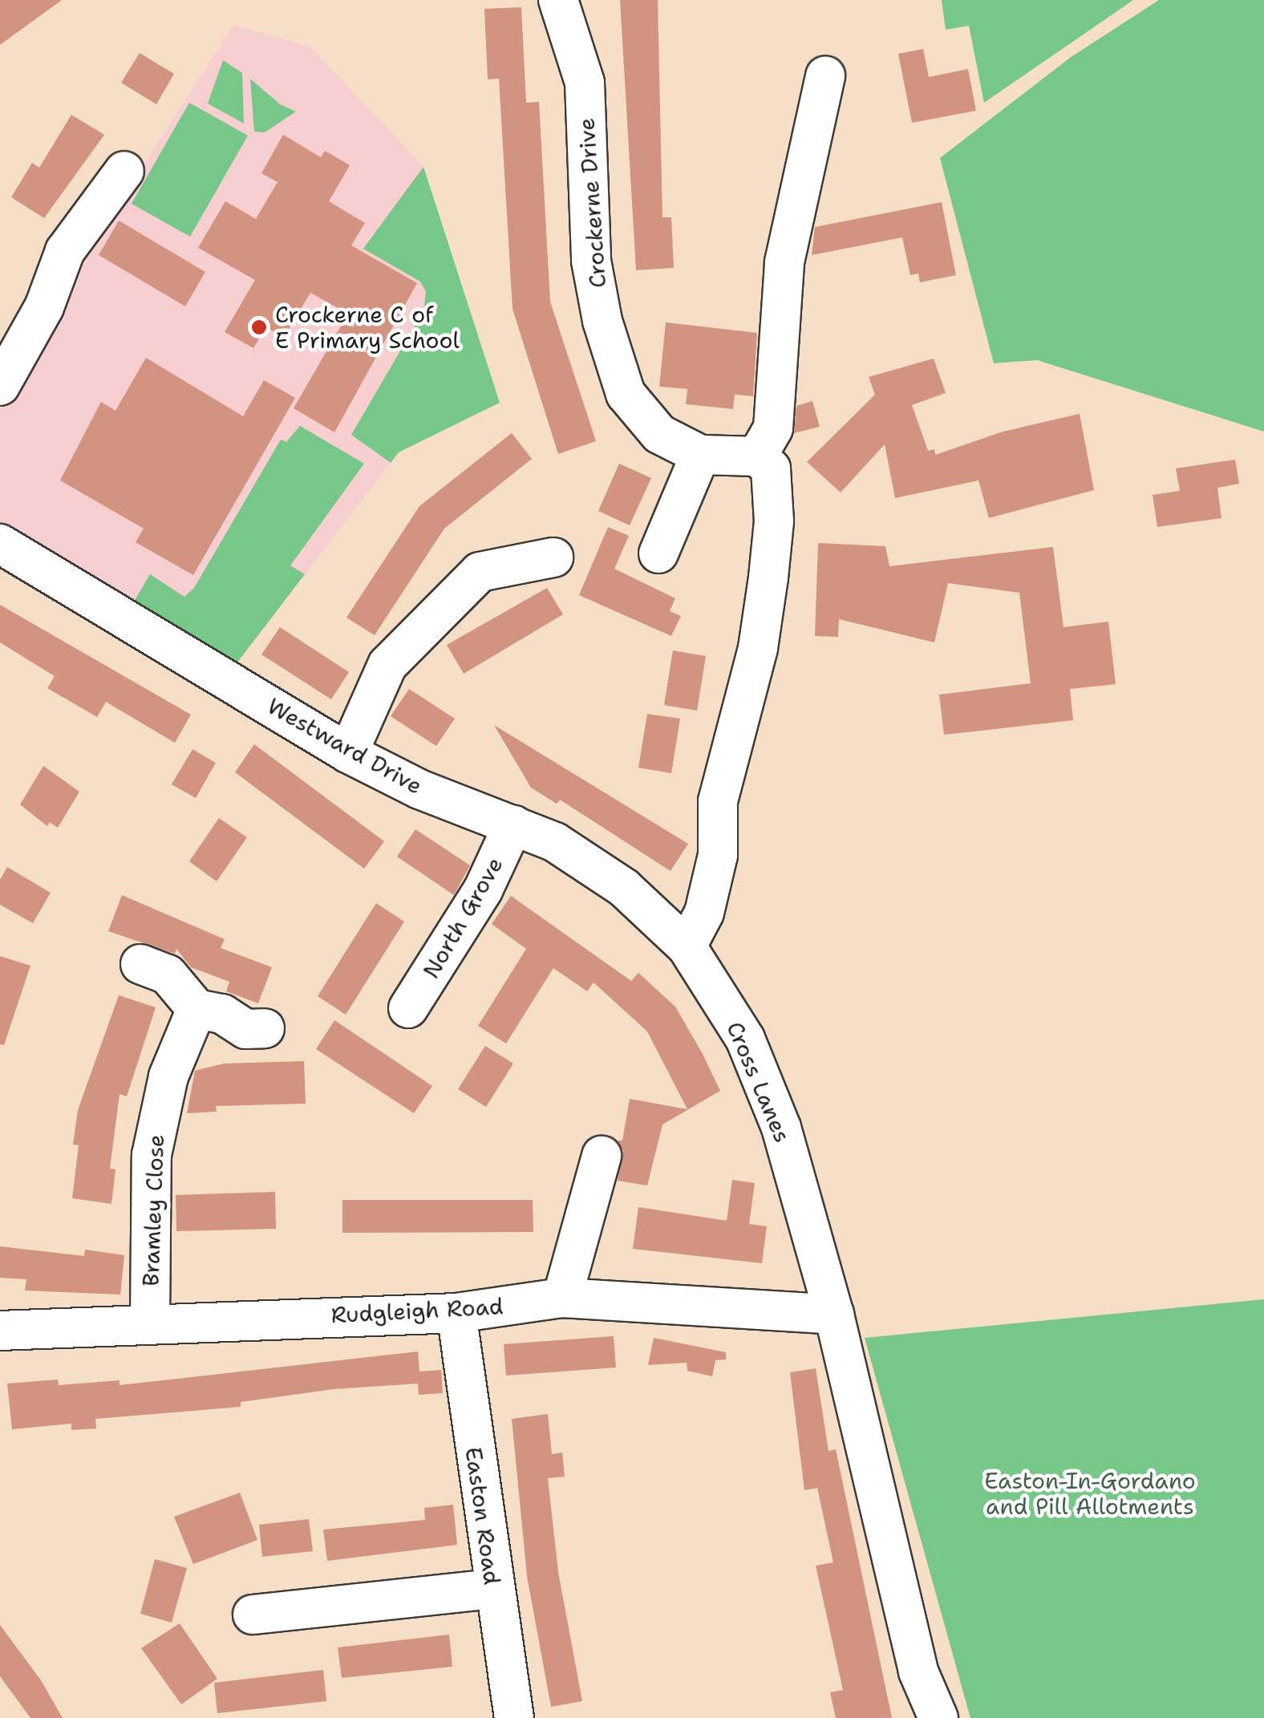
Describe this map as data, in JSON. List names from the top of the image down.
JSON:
{
  "streets": {
    "street": [
      "Crockerne Drive",
      "Westward Drive",
      "North Grove",
      "Cross Lanes",
      "Bramley Close",
      "Rudgleigh Road",
      "Easton Road"
    ]
  },
  "crossings": [
    ["Westward Drive", "North Grove"],
    ["Westward Drive", "Cross Lanes"],
    ["Cross Lanes", "Rudgleigh Road"],
    ["Bramley Close", "Rudgleigh Road"],
    ["Rudgleigh Road", "Easton Road"]
  ],
  "parks": ["Easton-In-Gordano and Pill Allotments"],
  "places": ["Crockerne C of E Primary School"]
}
